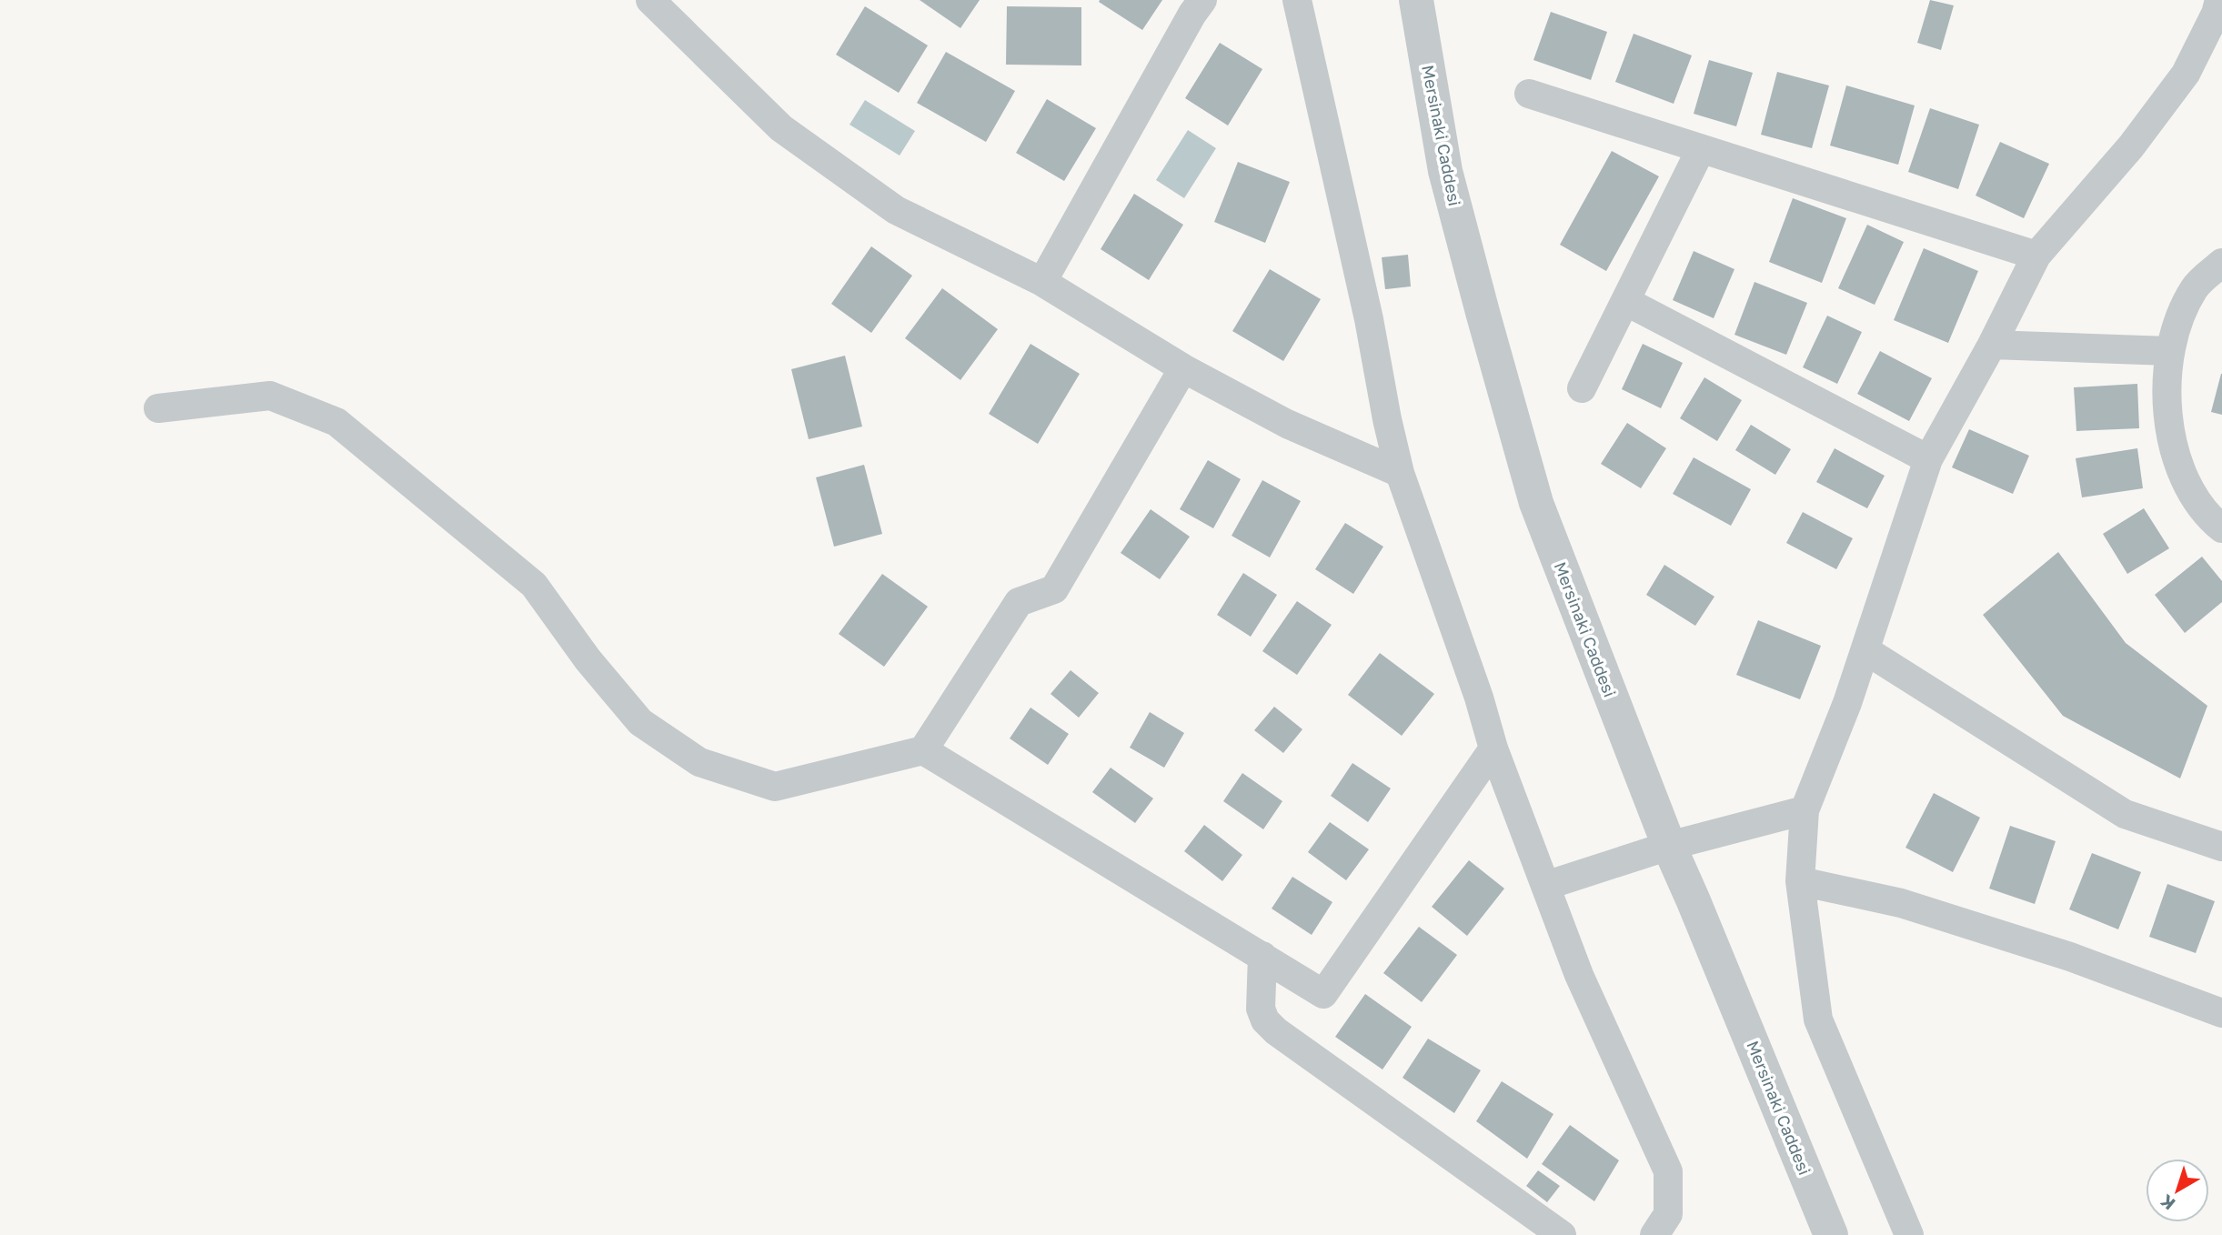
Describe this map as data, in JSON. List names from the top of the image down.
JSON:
{
  "streets": {
    "street": ["Mersinaki Caddesi"]
  },
  "north": "bottom left"
}
